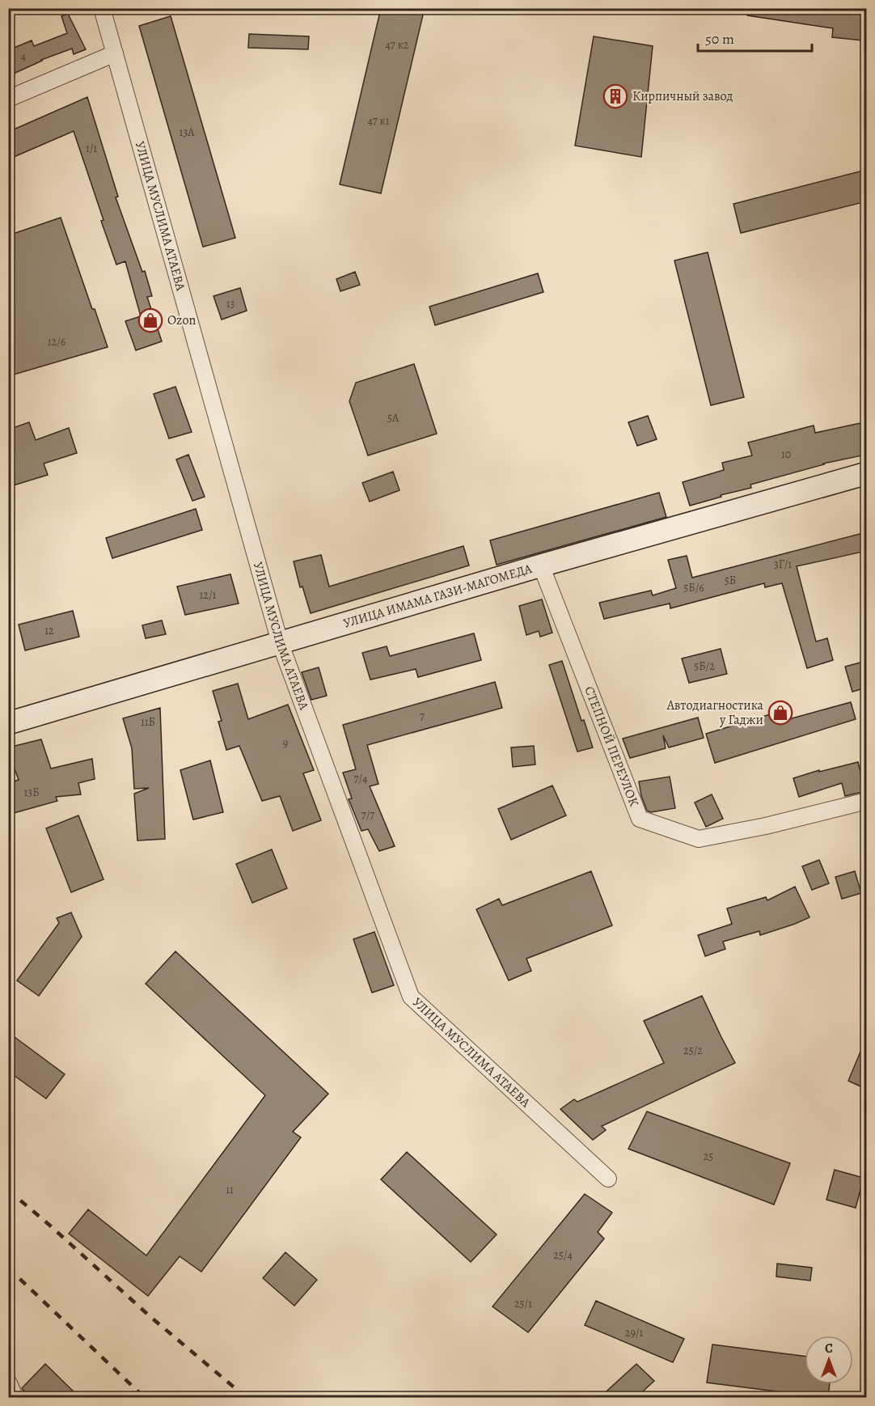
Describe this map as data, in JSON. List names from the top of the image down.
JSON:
{
  "streets": {
    "main road": ["УЛИЦА ИМАМА ГАЗИ-МАГОМЕДА"],
    "street": ["УЛИЦА МУСЛИМА АТАЕВА", "СТЕПНОЙ ПЕРЕУЛОК"]
  },
  "crossings": [
    ["УЛИЦА МУСЛИМА АТАЕВА", "УЛИЦА ИМАМА ГАЗИ-МАГОМЕДА"],
    ["УЛИЦА ИМАМА ГАЗИ-МАГОМЕДА", "СТЕПНОЙ ПЕРЕУЛОК"]
  ],
  "places": {
    "building": ["Кирпичный завод"],
    "shop": ["Ozon", "Автодиагностика у Гаджи"]
  },
  "house_numbers": [
    "47 к2",
    "4",
    "47 к1",
    "13А",
    "1/1",
    "13",
    "12/6",
    "5А",
    "10",
    "3Г/1",
    "5Б",
    "5Б/6",
    "12/1",
    "12",
    "5Б/2",
    "7",
    "11Б",
    "9",
    "7/4",
    "13Б",
    "7/7",
    "25/2",
    "25",
    "11",
    "25/4",
    "25/1",
    "29/1"
  ],
  "scale_bar": "50 m",
  "north": "top"
}
